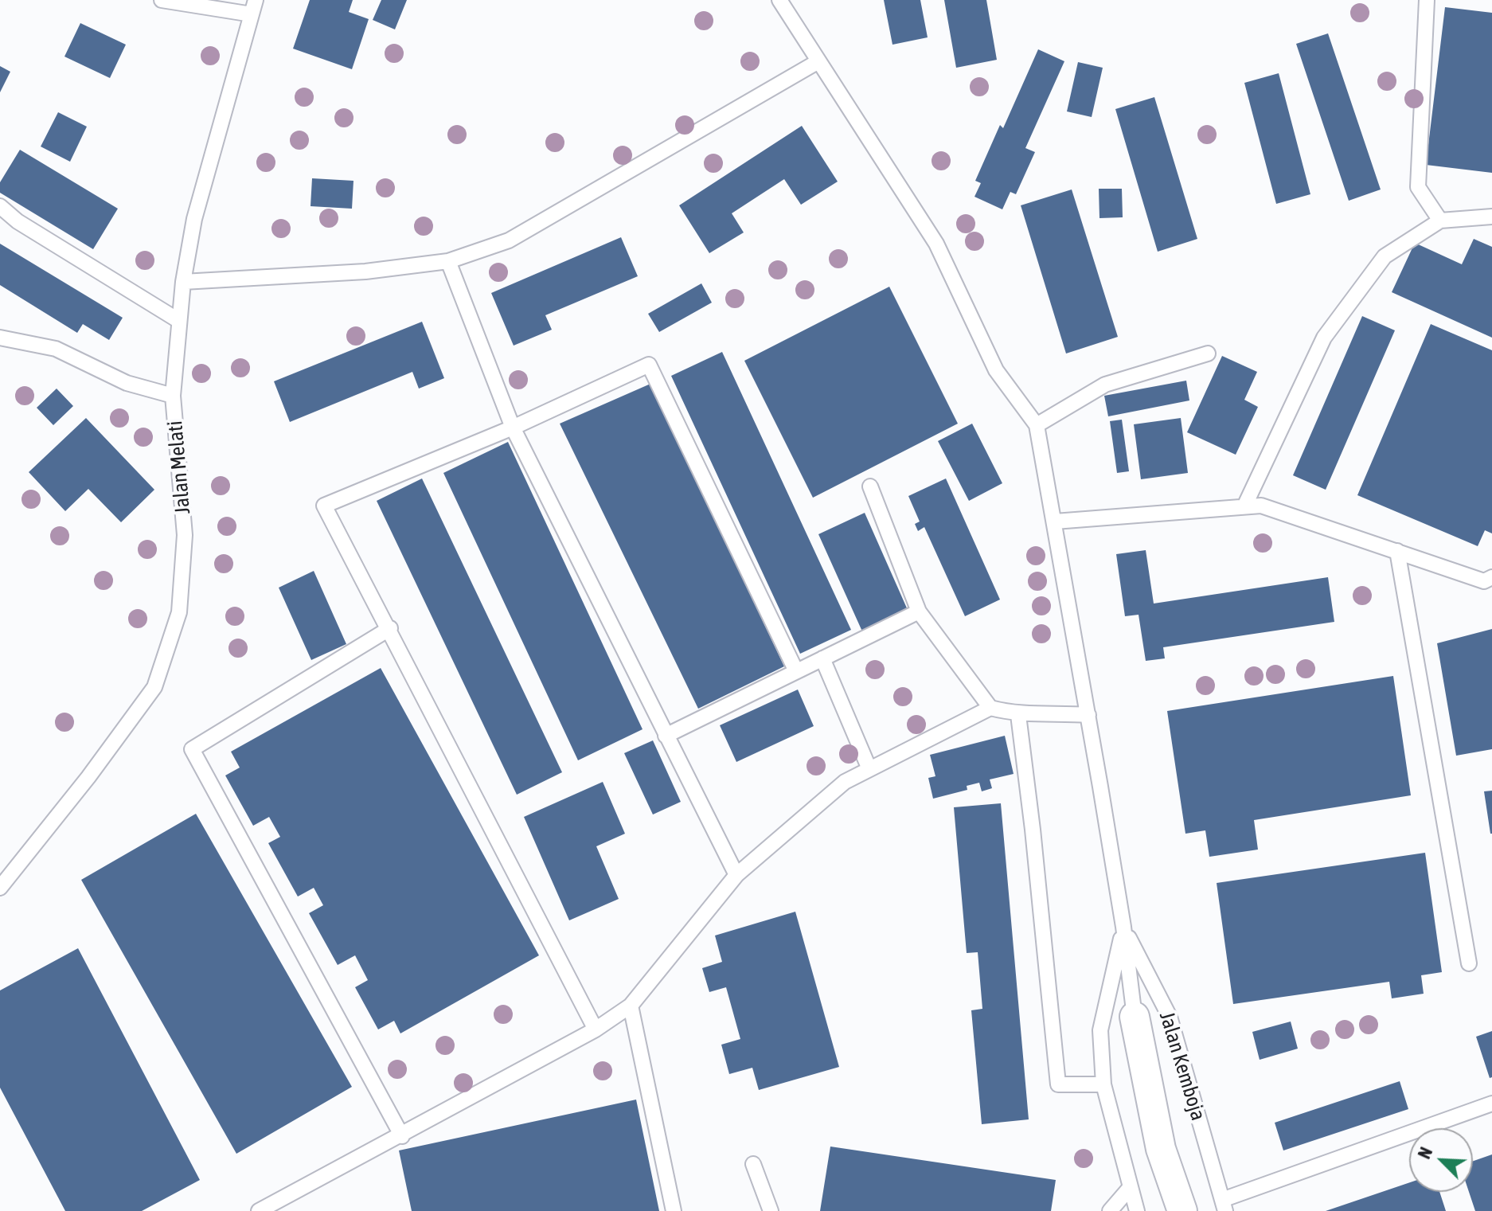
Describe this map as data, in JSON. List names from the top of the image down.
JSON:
{
  "streets": {
    "lane": ["Jalan Melati", "Jalan Kemboja"]
  },
  "north": "top left"
}
